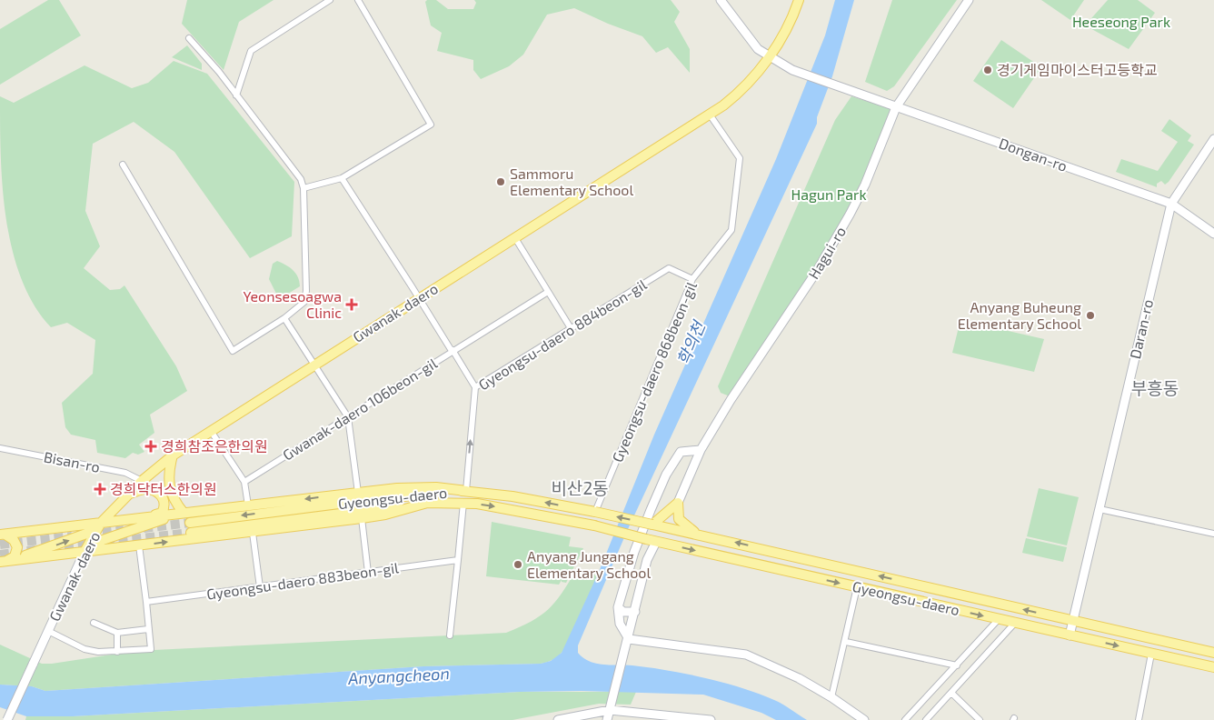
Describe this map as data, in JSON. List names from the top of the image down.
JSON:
{
  "streets": {
    "main road": ["Gwanak-daero", "Gyeongsu-daero"],
    "street": [
      "Dongan-ro",
      "Hagui-ro",
      "Daran-ro",
      "Gyeongsu-daero 884beon-gil",
      "Gyeongsu-daero 868beon-gil",
      "Gwanak-daero 106beon-gil",
      "Bisan-ro",
      "Gyeongsu-daero 883beon-gil"
    ]
  },
  "crossings": [
    ["Dongan-ro", "Hagui-ro"],
    ["Dongan-ro", "Gwanak-daero"],
    ["Dongan-ro", "Daran-ro"],
    ["Gwanak-daero", "Gyeongsu-daero 868beon-gil"],
    ["Gwanak-daero", "Gwanak-daero 106beon-gil"],
    ["Gwanak-daero", "Bisan-ro"],
    ["Daran-ro", "Gyeongsu-daero"],
    ["Gyeongsu-daero 884beon-gil", "Gyeongsu-daero 868beon-gil"],
    ["Gyeongsu-daero 884beon-gil", "Gyeongsu-daero"],
    ["Gyeongsu-daero 868beon-gil", "Gyeongsu-daero"]
  ],
  "districts": ["부흥동", "비산2동"],
  "water": ["학의천", "Anyangcheon"],
  "parks": ["Heeseong Park", "Hagun Park"],
  "places": {
    "other": [
      "경기게임마이스터고등학교",
      "Sammoru Elementary School",
      "Anyang Buheung Elementary School",
      "Anyang Jungang Elementary School"
    ],
    "health": ["Yeonsesoagwa Clinic", "경희참조은한의원", "경희닥터스한의원"]
  }
}
